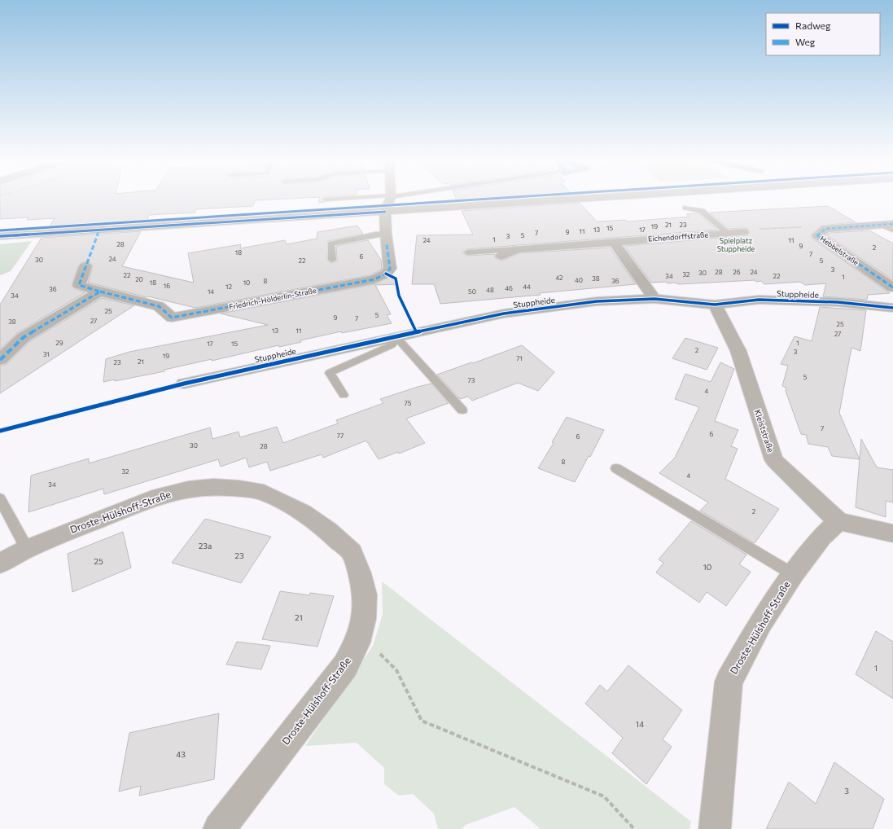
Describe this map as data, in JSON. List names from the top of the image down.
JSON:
{
  "streets": {
    "street": [
      "Eichendorffstraße",
      "Hebbelstraße",
      "Stuppheide",
      "Friedrich-Hölderlin-Straße",
      "Kleiststraße",
      "Droste-Hülshoff-Straße"
    ]
  },
  "crossings": [
    ["Stuppheide", "Kleiststraße"],
    ["Kleiststraße", "Droste-Hülshoff-Straße"]
  ],
  "parks": ["Spielplatz Stuppheide"],
  "house_numbers": [
    "21",
    "23",
    "19",
    "15",
    "13",
    "17",
    "11",
    "9",
    "7",
    "5",
    "3",
    "1",
    "24",
    "11",
    "28",
    "9",
    "2",
    "18",
    "7",
    "6",
    "24",
    "30",
    "22",
    "5",
    "3",
    "28",
    "26",
    "24",
    "30",
    "32",
    "22",
    "34",
    "22",
    "1",
    "42",
    "38",
    "20",
    "40",
    "8",
    "36",
    "18",
    "10",
    "16",
    "12",
    "44",
    "46",
    "36",
    "48",
    "14",
    "50",
    "34",
    "25",
    "5",
    "9",
    "7",
    "27",
    "38",
    "25",
    "13",
    "11",
    "27",
    "29",
    "1",
    "17",
    "15",
    "2",
    "3",
    "31",
    "19",
    "71",
    "21",
    "23",
    "5",
    "73",
    "4",
    "75",
    "7",
    "6",
    "77",
    "6",
    "30",
    "28",
    "8",
    "32",
    "4",
    "34",
    "2",
    "23a",
    "23",
    "25",
    "10",
    "21",
    "1",
    "14",
    "43",
    "3"
  ],
  "legend": ["Radweg", "Weg"]
}
